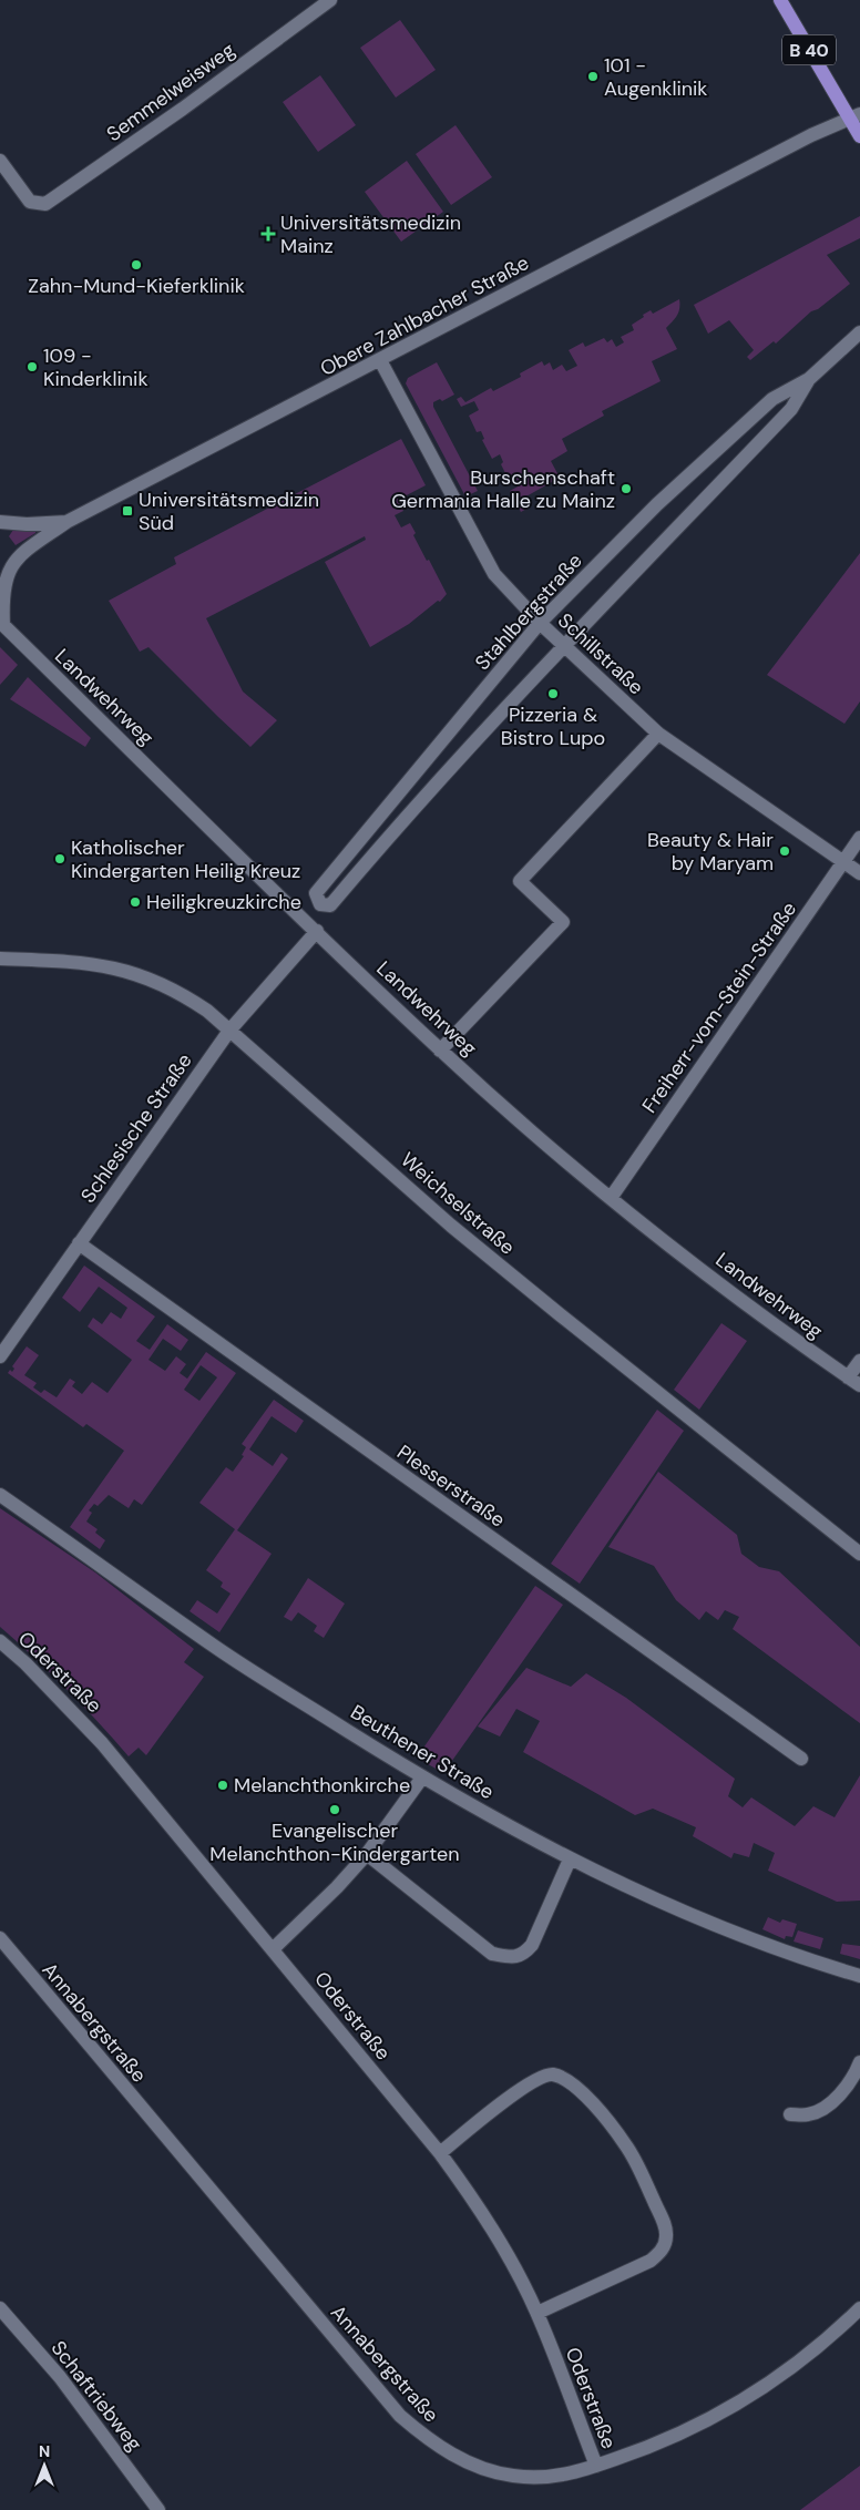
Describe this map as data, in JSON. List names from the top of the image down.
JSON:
{
  "streets": {
    "main road": ["B 40"],
    "street": [
      "Semmelweisweg",
      "Obere Zahlbacher Straße",
      "Stahlbergstraße",
      "Schillstraße",
      "Landwehrweg",
      "Freiherr-vom-Stein-Straße",
      "Schlesische Straße",
      "Weichselstraße",
      "Plesserstraße",
      "Oderstraße",
      "Beuthener Straße",
      "Annabergstraße",
      "Schaftriebweg"
    ]
  },
  "crossings": [
    ["B 40", "Obere Zahlbacher Straße"],
    ["Obere Zahlbacher Straße", "Schillstraße"],
    ["Stahlbergstraße", "Schillstraße"],
    ["Stahlbergstraße", "Landwehrweg"],
    ["Schillstraße", "Freiherr-vom-Stein-Straße"],
    ["Landwehrweg", "Freiherr-vom-Stein-Straße"],
    ["Landwehrweg", "Schlesische Straße"],
    ["Schlesische Straße", "Weichselstraße"],
    ["Schlesische Straße", "Plesserstraße"],
    ["Oderstraße", "Annabergstraße"]
  ],
  "places": {
    "other": [
      "101 - Augenklinik",
      "Zahn-Mund-Kieferklinik",
      "109 - Kinderklinik",
      "Burschenschaft Germania Halle zu Mainz",
      "Pizzeria & Bistro Lupo",
      "Beauty & Hair by Maryam",
      "Katholischer Kindergarten Heilig Kreuz",
      "Heiligkreuzkirche",
      "Melanchthonkirche",
      "Evangelischer Melanchthon-Kindergarten"
    ],
    "health": ["Universitätsmedizin Mainz"],
    "transit": ["Universitätsmedizin Süd"]
  },
  "north": "top"
}
